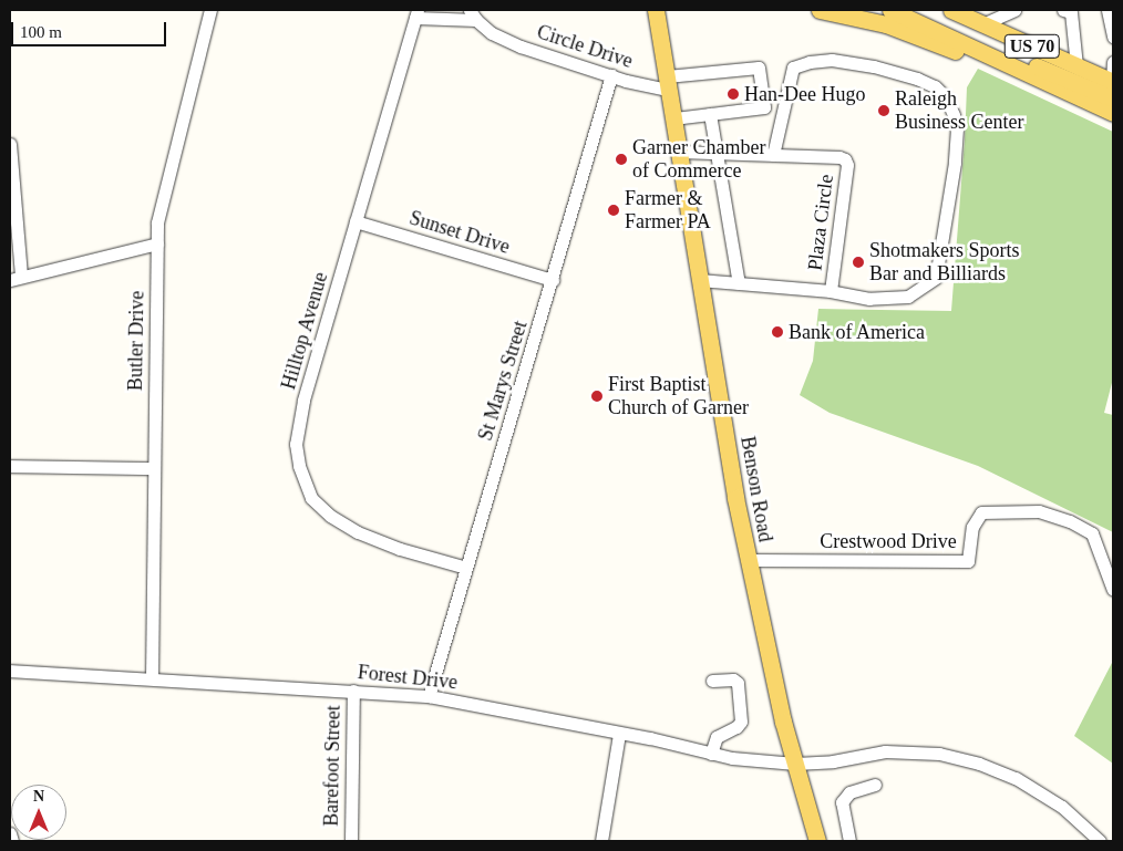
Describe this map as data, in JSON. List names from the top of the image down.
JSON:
{
  "streets": {
    "main road": ["US 70", "Benson Road"],
    "street": [
      "Circle Drive",
      "Plaza Circle",
      "Sunset Drive",
      "Hilltop Avenue",
      "Butler Drive",
      "St Marys Street",
      "Crestwood Drive",
      "Forest Drive",
      "Barefoot Street"
    ]
  },
  "crossings": [
    ["Circle Drive", "St Marys Street"],
    ["Circle Drive", "Benson Road"],
    ["Plaza Circle", "Benson Road"],
    ["Sunset Drive", "Hilltop Avenue"],
    ["Sunset Drive", "St Marys Street"],
    ["Hilltop Avenue", "St Marys Street"],
    ["Butler Drive", "Forest Drive"],
    ["St Marys Street", "Forest Drive"],
    ["Benson Road", "Crestwood Drive"],
    ["Benson Road", "Forest Drive"],
    ["Forest Drive", "Barefoot Street"]
  ],
  "places": [
    "Han-Dee Hugo",
    "Raleigh Business Center",
    "Garner Chamber of Commerce",
    "Farmer & Farmer PA",
    "Shotmakers Sports Bar and Billiards",
    "Bank of America",
    "First Baptist Church of Garner"
  ],
  "scale_bar": "100 m",
  "north": "top"
}
